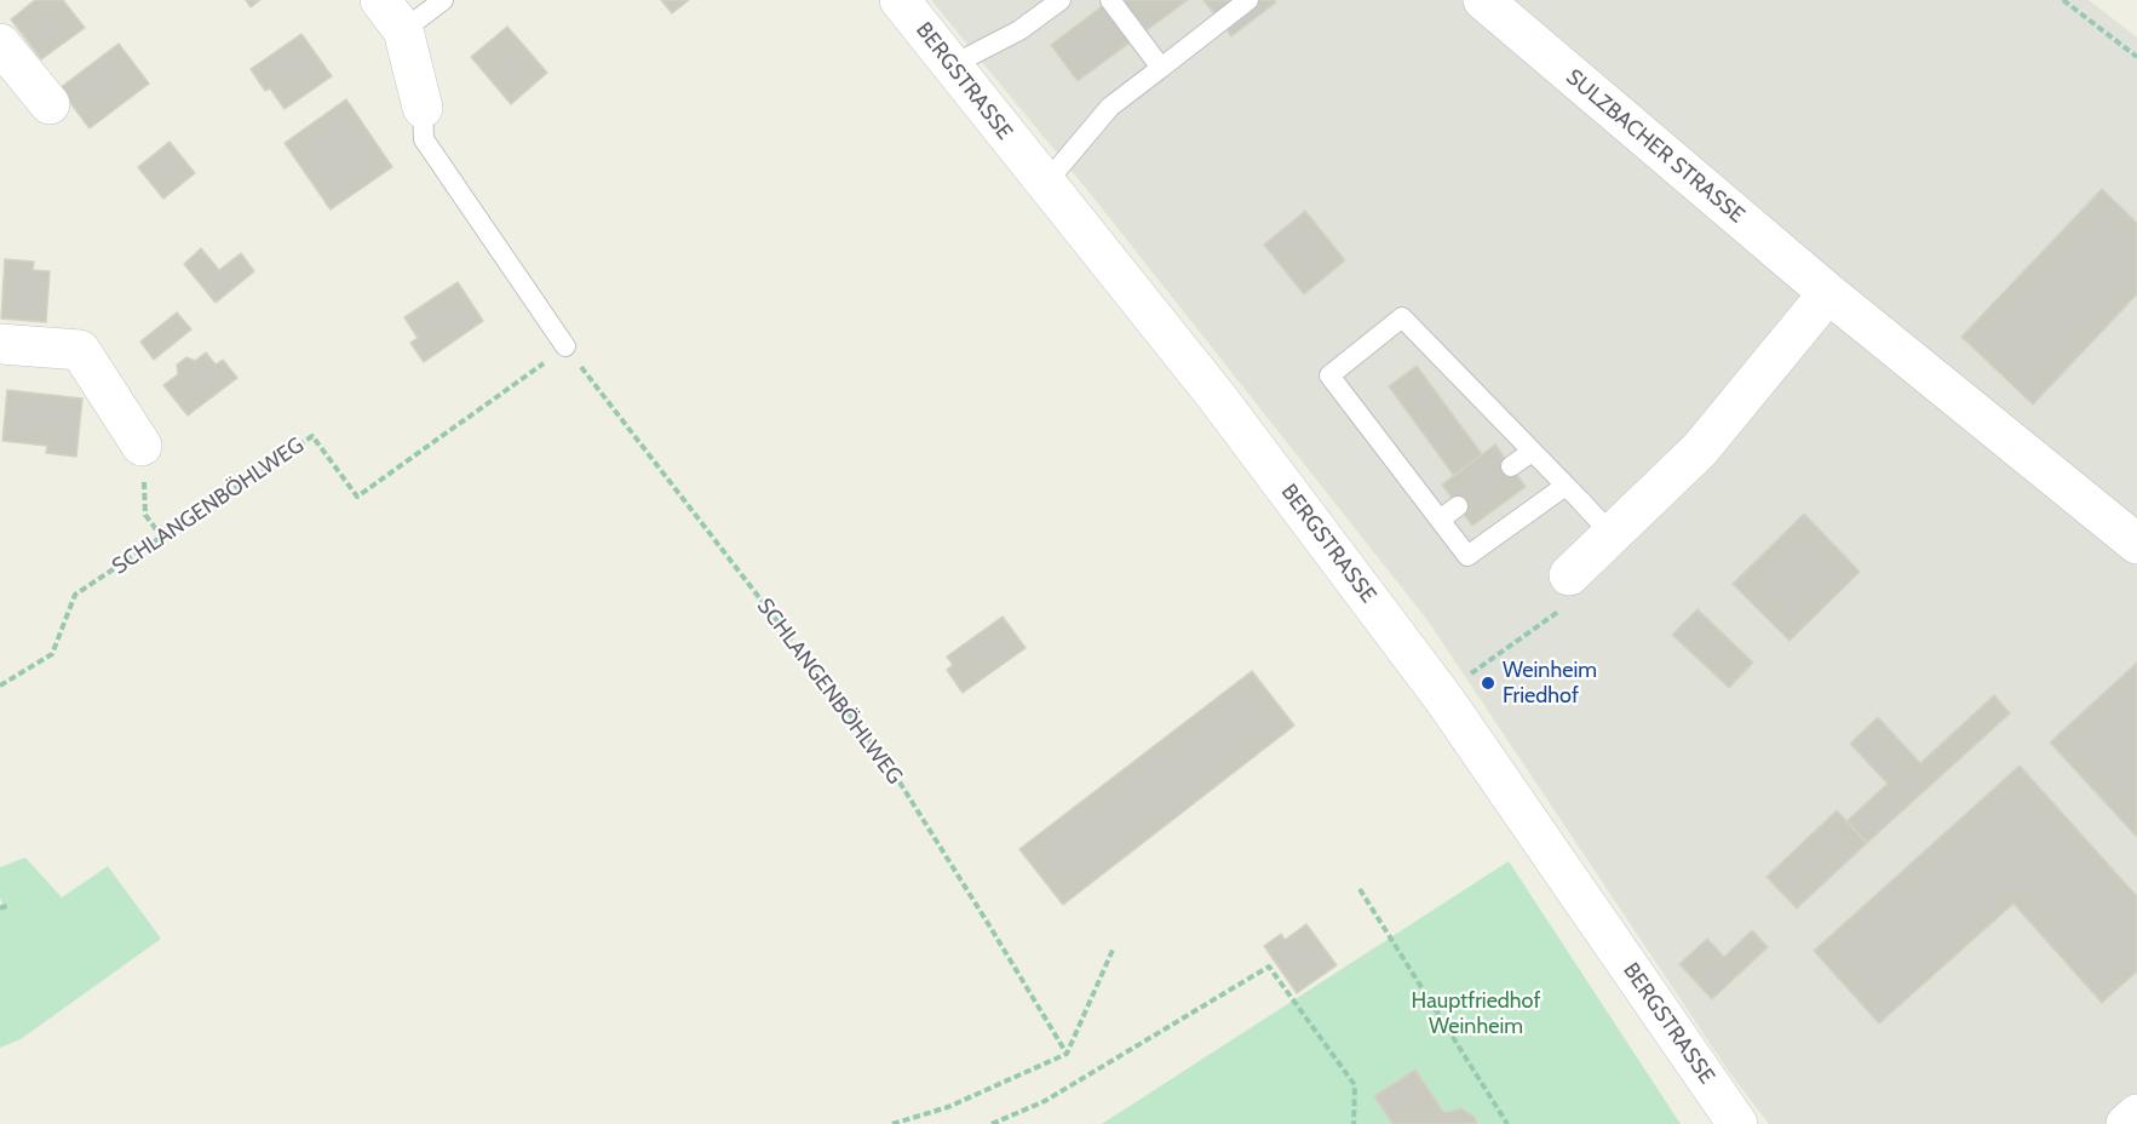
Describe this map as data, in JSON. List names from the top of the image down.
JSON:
{
  "streets": {
    "street": ["BERGSTRASSE", "SULZBACHER STRASSE"],
    "path": ["SCHLANGENBÖHLWEG"]
  },
  "parks": ["Hauptfriedhof Weinheim"],
  "places": ["Weinheim Friedhof"]
}
